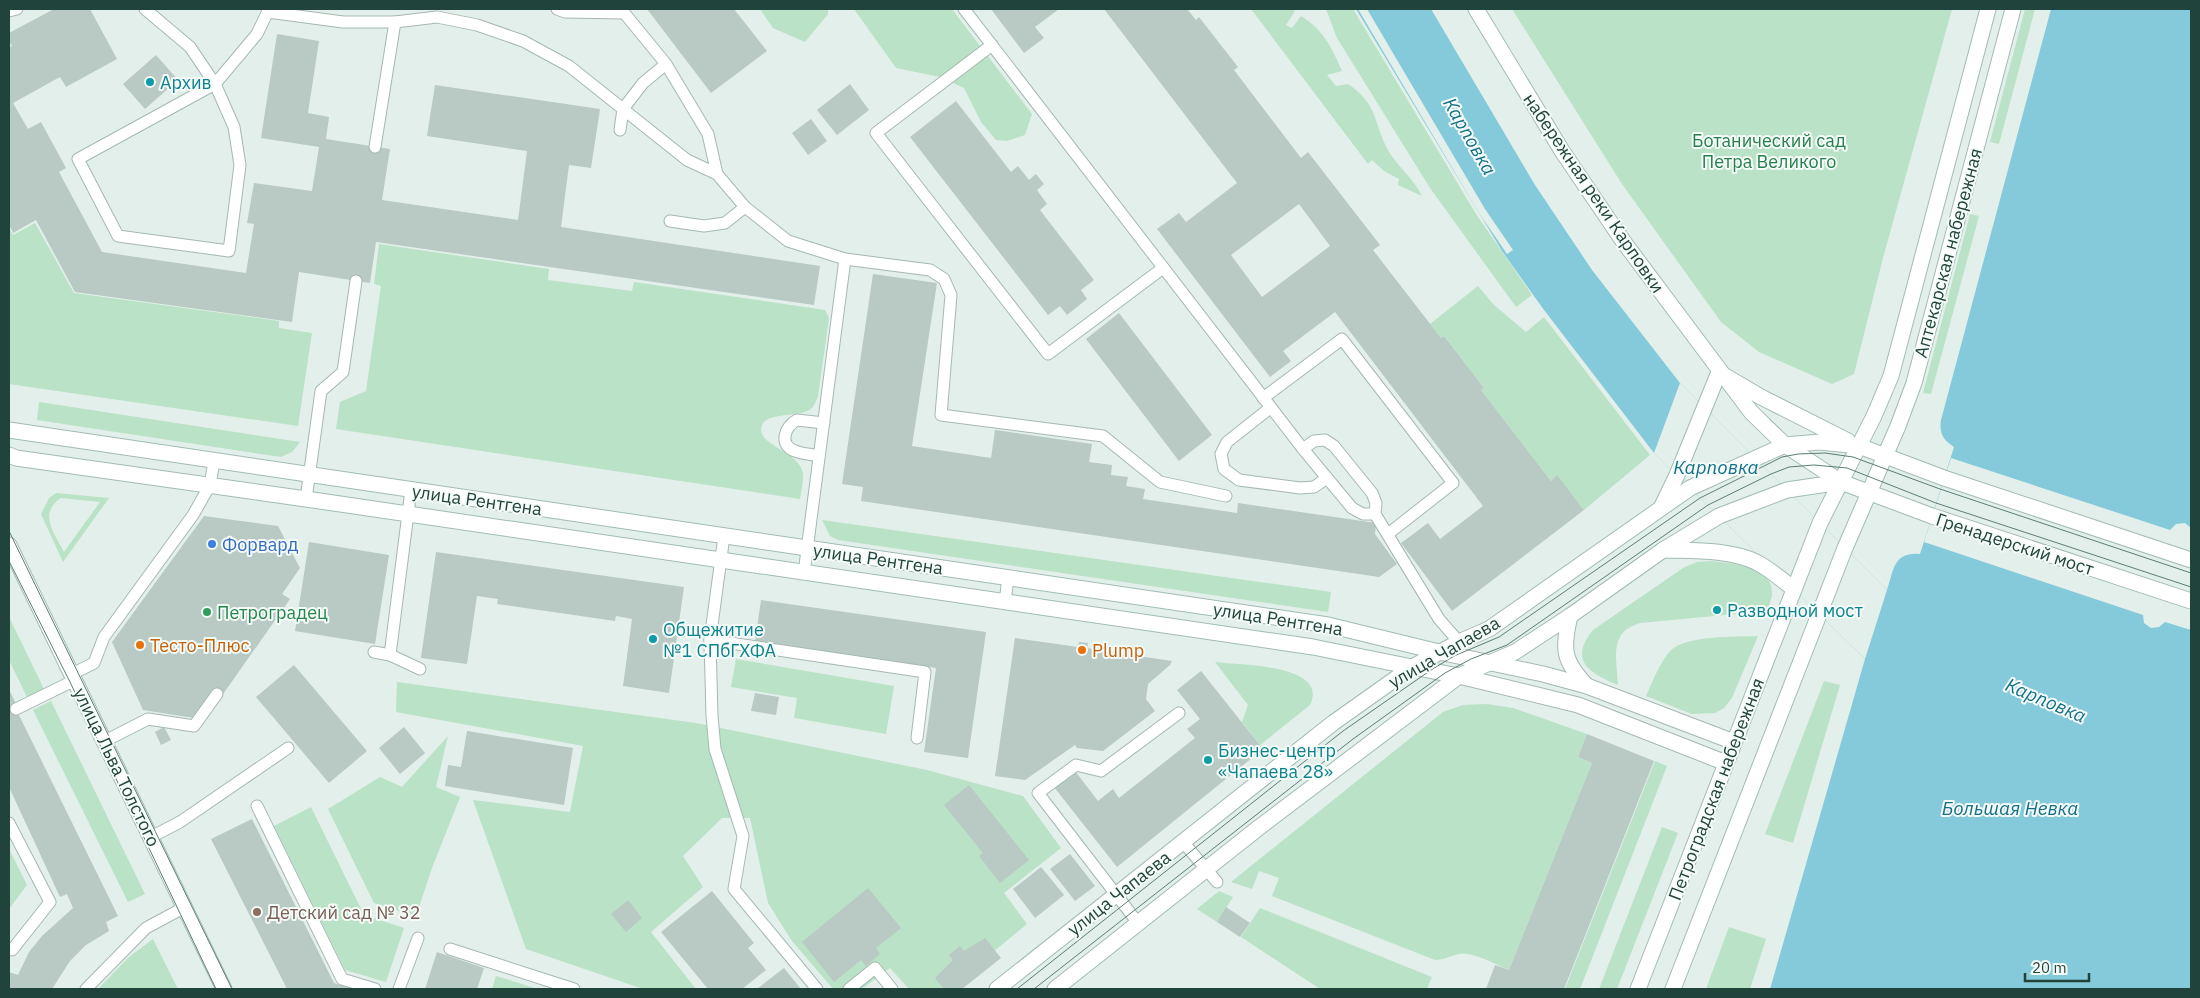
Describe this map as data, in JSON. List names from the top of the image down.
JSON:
{
  "streets": {
    "street": [
      "набережная реки Карповки",
      "Аптекарская набережная",
      "улица Рентгена",
      "Гренадерский мост",
      "улица Чапаева",
      "улица Льва Толстого",
      "Петроградская набережная"
    ]
  },
  "crossings": [
    ["набережная реки Карповки", "Аптекарская набережная"],
    ["набережная реки Карповки", "Гренадерский мост"],
    ["набережная реки Карповки", "улица Чапаева"],
    ["набережная реки Карповки", "Петроградская набережная"],
    ["Аптекарская набережная", "Гренадерский мост"],
    ["Аптекарская набережная", "Петроградская набережная"],
    ["улица Рентгена", "улица Чапаева"],
    ["улица Рентгена", "Петроградская набережная"],
    ["Гренадерский мост", "улица Чапаева"],
    ["Гренадерский мост", "Петроградская набережная"],
    ["улица Чапаева", "Петроградская набережная"]
  ],
  "water": ["Карповка", "Большая Невка"],
  "parks": ["Ботанический сад Петра Великого"],
  "places": [
    "Архив",
    "Форвард",
    "Разводной мост",
    "Петроградец",
    "Общежитие №1 СПбГХФА",
    "Тесто-Плюс",
    "Plump",
    "Бизнес-центр «Чапаева 28»",
    "Детский сад № 32"
  ],
  "scale_bar": "20 m"
}
